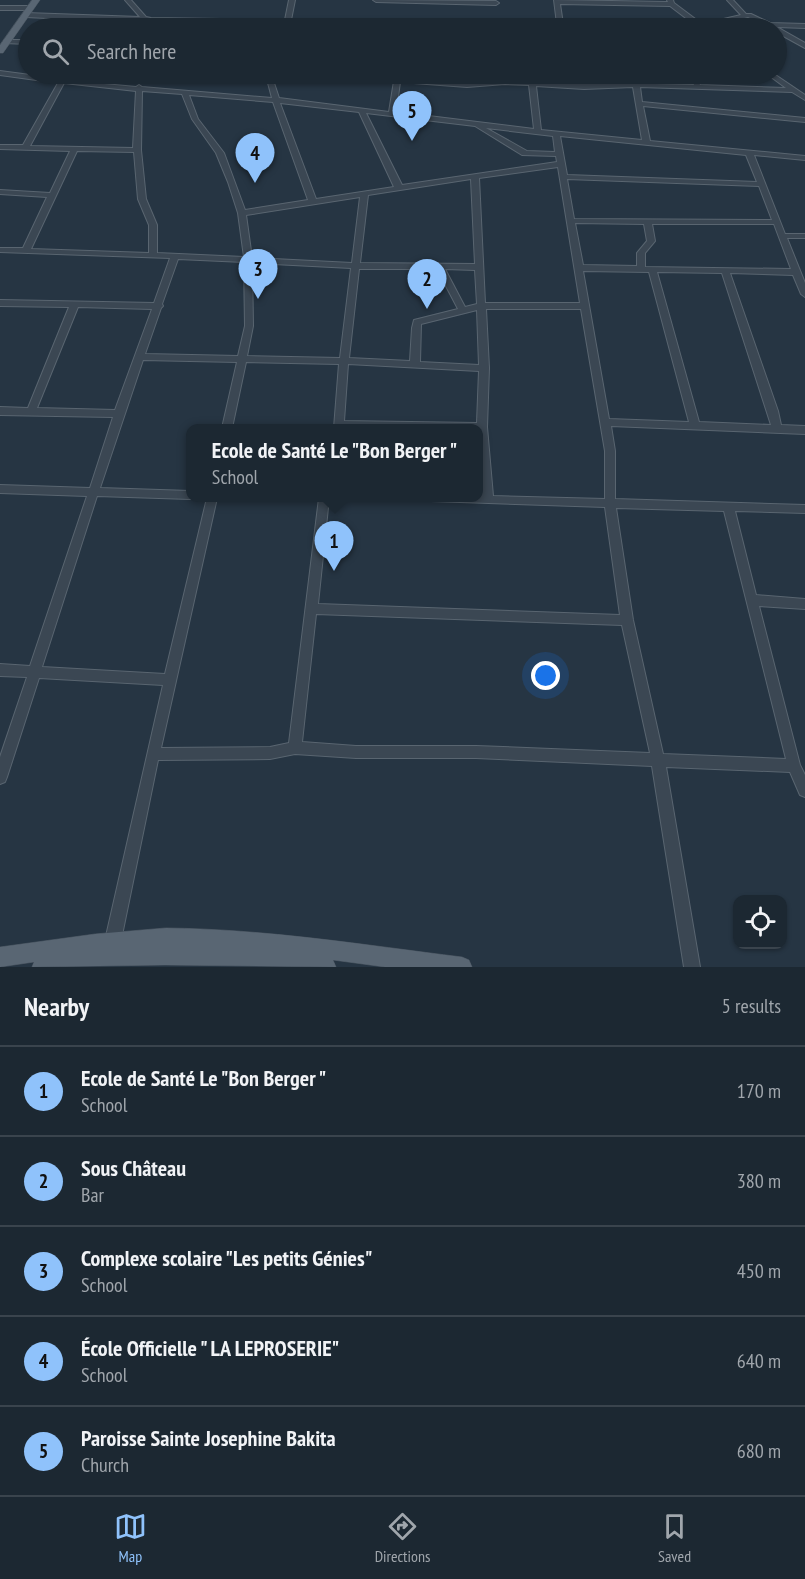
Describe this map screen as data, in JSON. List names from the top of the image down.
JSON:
{
  "page": {
    "search": "Search here",
    "pins": [
      "5",
      "4",
      "3",
      "2",
      "1"
    ],
    "popup": ["Ecole de Santé Le \"Bon Berger \"", "School"],
    "heading": ["Nearby", "5 results"],
    "list": [
      {
        "mark": "1",
        "name": "Ecole de Santé Le \"Bon Berger \"",
        "note": "School",
        "value": "170 m"
      },
      {
        "mark": "2",
        "name": "Sous Château",
        "note": "Bar",
        "value": "380 m"
      },
      {
        "mark": "3",
        "name": "Complexe scolaire \"Les petits Génies\"",
        "note": "School",
        "value": "450 m"
      },
      {
        "mark": "4",
        "name": "École Officielle \" LA LEPROSERIE\"",
        "note": "School",
        "value": "640 m"
      },
      {
        "mark": "5",
        "name": "Paroisse Sainte Josephine Bakita",
        "note": "Church",
        "value": "680 m"
      }
    ],
    "nav": ["Map", "Directions", "Saved"]
  }
}
